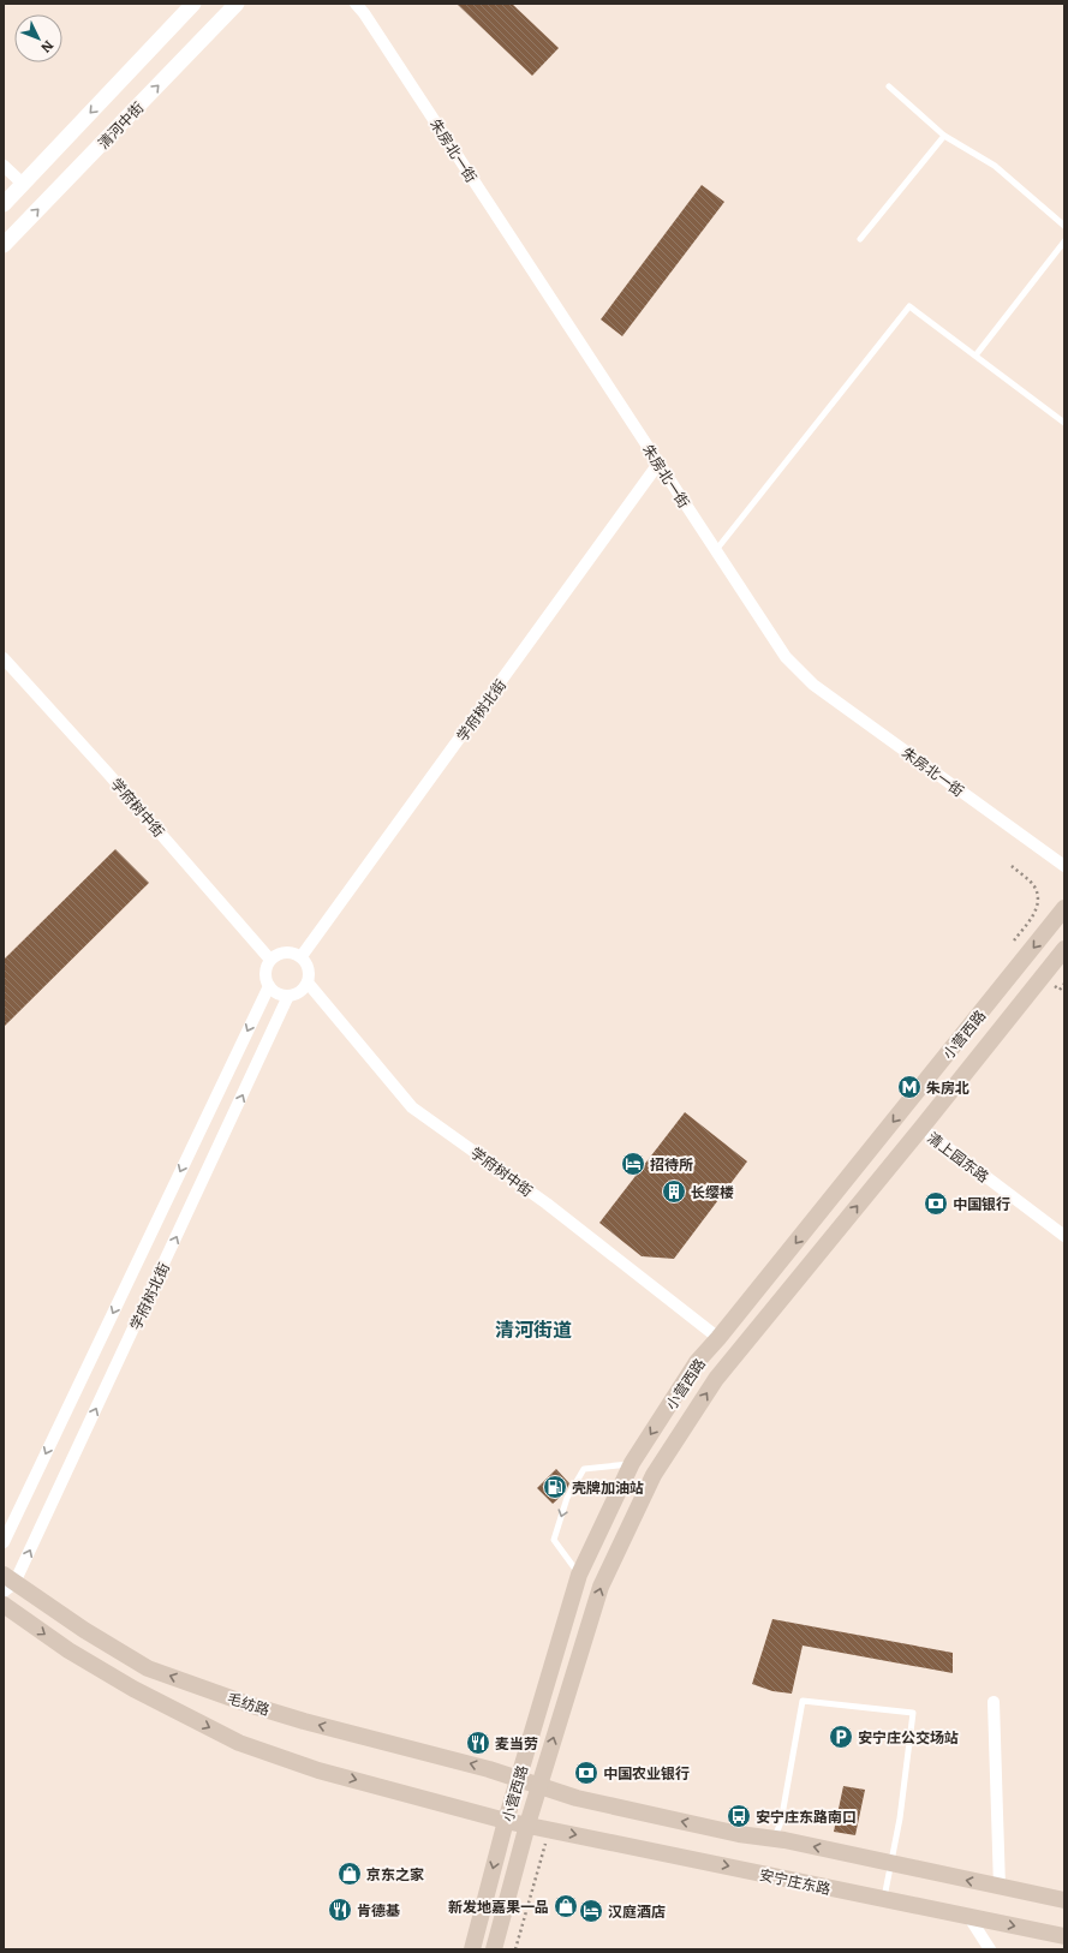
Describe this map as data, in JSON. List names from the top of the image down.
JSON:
{
  "streets": {
    "main road": ["小营西路", "毛纺路", "安宁庄东路"],
    "street": [
      "清河中街",
      "朱房北一街",
      "学府树北街",
      "学府树中街",
      "清上园东路"
    ]
  },
  "crossings": [
    ["朱房北一街", "学府树北街"],
    ["学府树北街", "学府树中街"],
    ["学府树北街", "毛纺路"],
    ["学府树中街", "小营西路"],
    ["小营西路", "清上园东路"],
    ["小营西路", "毛纺路"],
    ["小营西路", "安宁庄东路"]
  ],
  "districts": ["清河街道"],
  "places": {
    "metro station": ["朱房北"],
    "hotel": ["招待所", "汉庭酒店"],
    "building": ["长缨楼"],
    "bank": ["中国银行", "中国农业银行"],
    "fuel station": ["壳牌加油站"],
    "parking": ["安宁庄公交场站"],
    "restaurant": ["麦当劳", "肯德基"],
    "bus stop": ["安宁庄东路南口"],
    "shop": ["京东之家", "新发地嘉果一品"]
  },
  "north": "bottom right"
}
